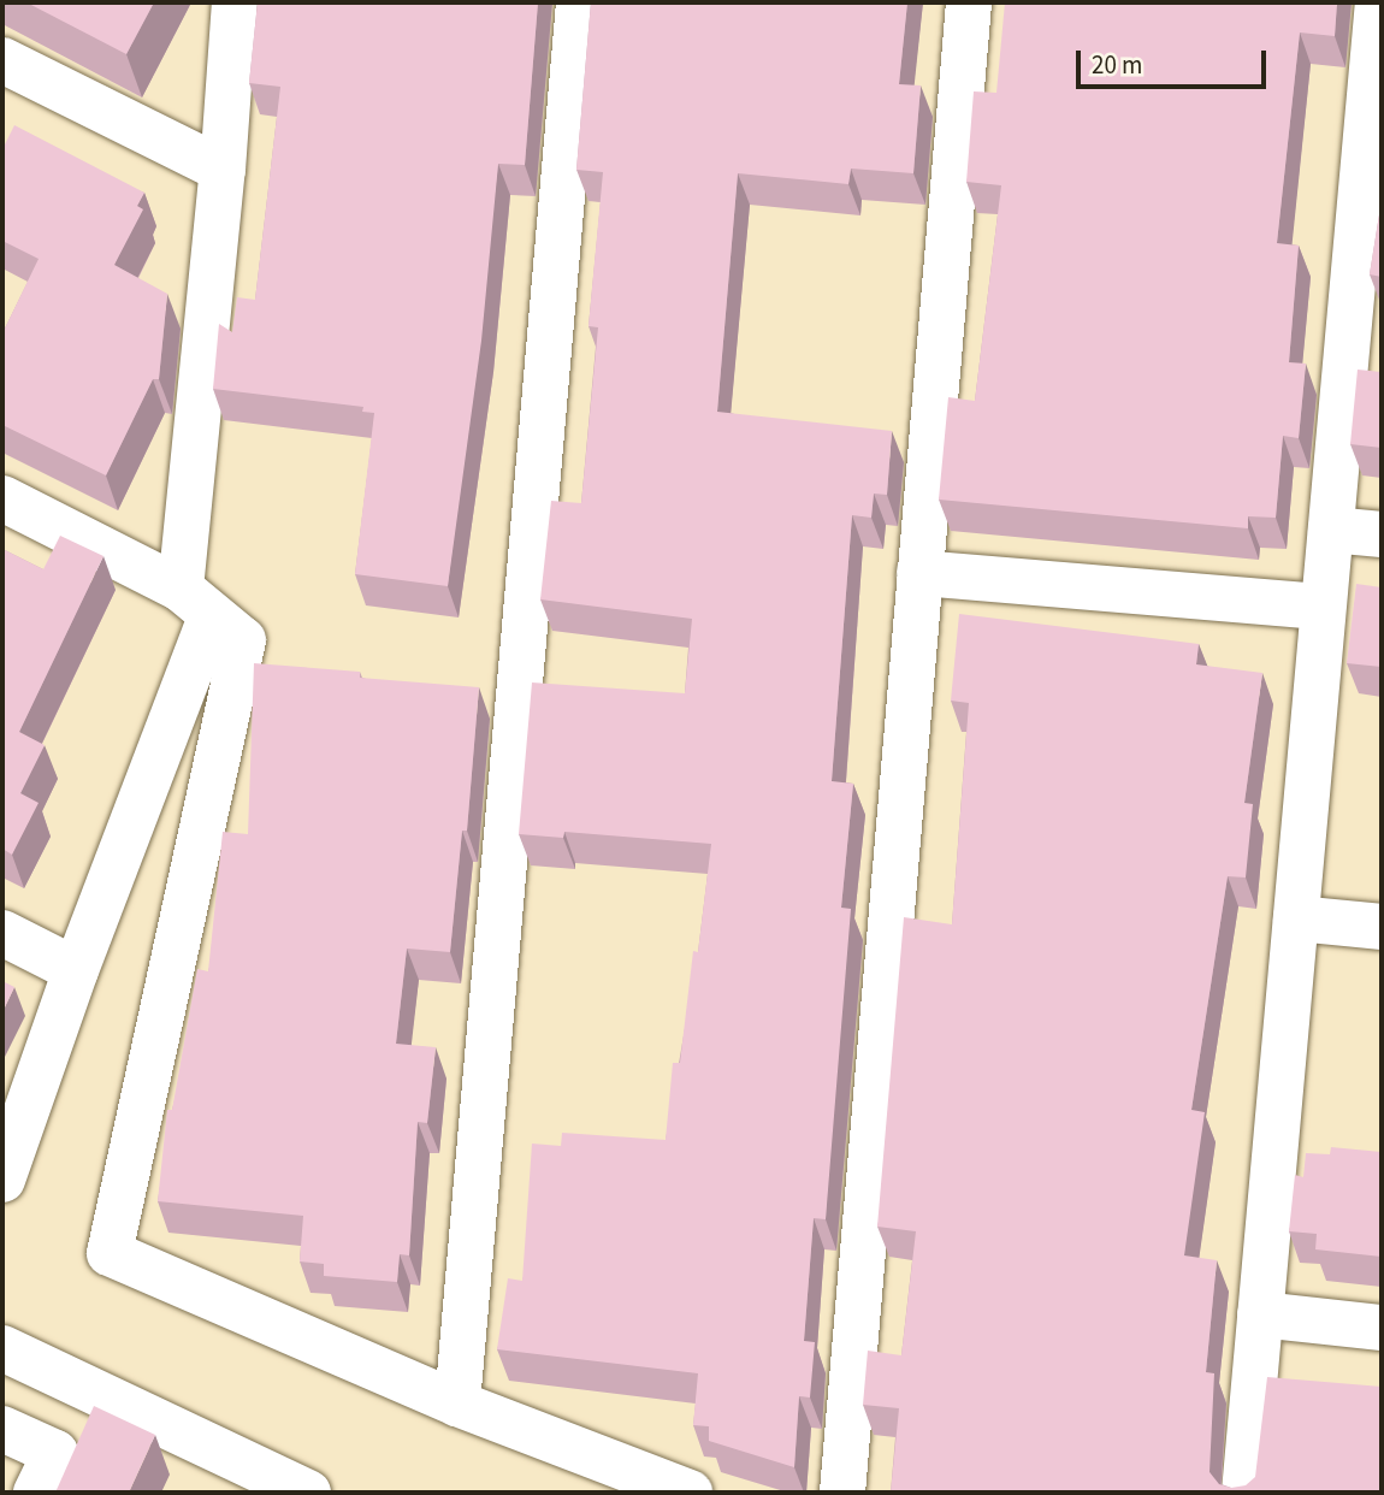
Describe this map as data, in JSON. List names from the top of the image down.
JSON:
{
  "scale_bar": "20 m"
}
